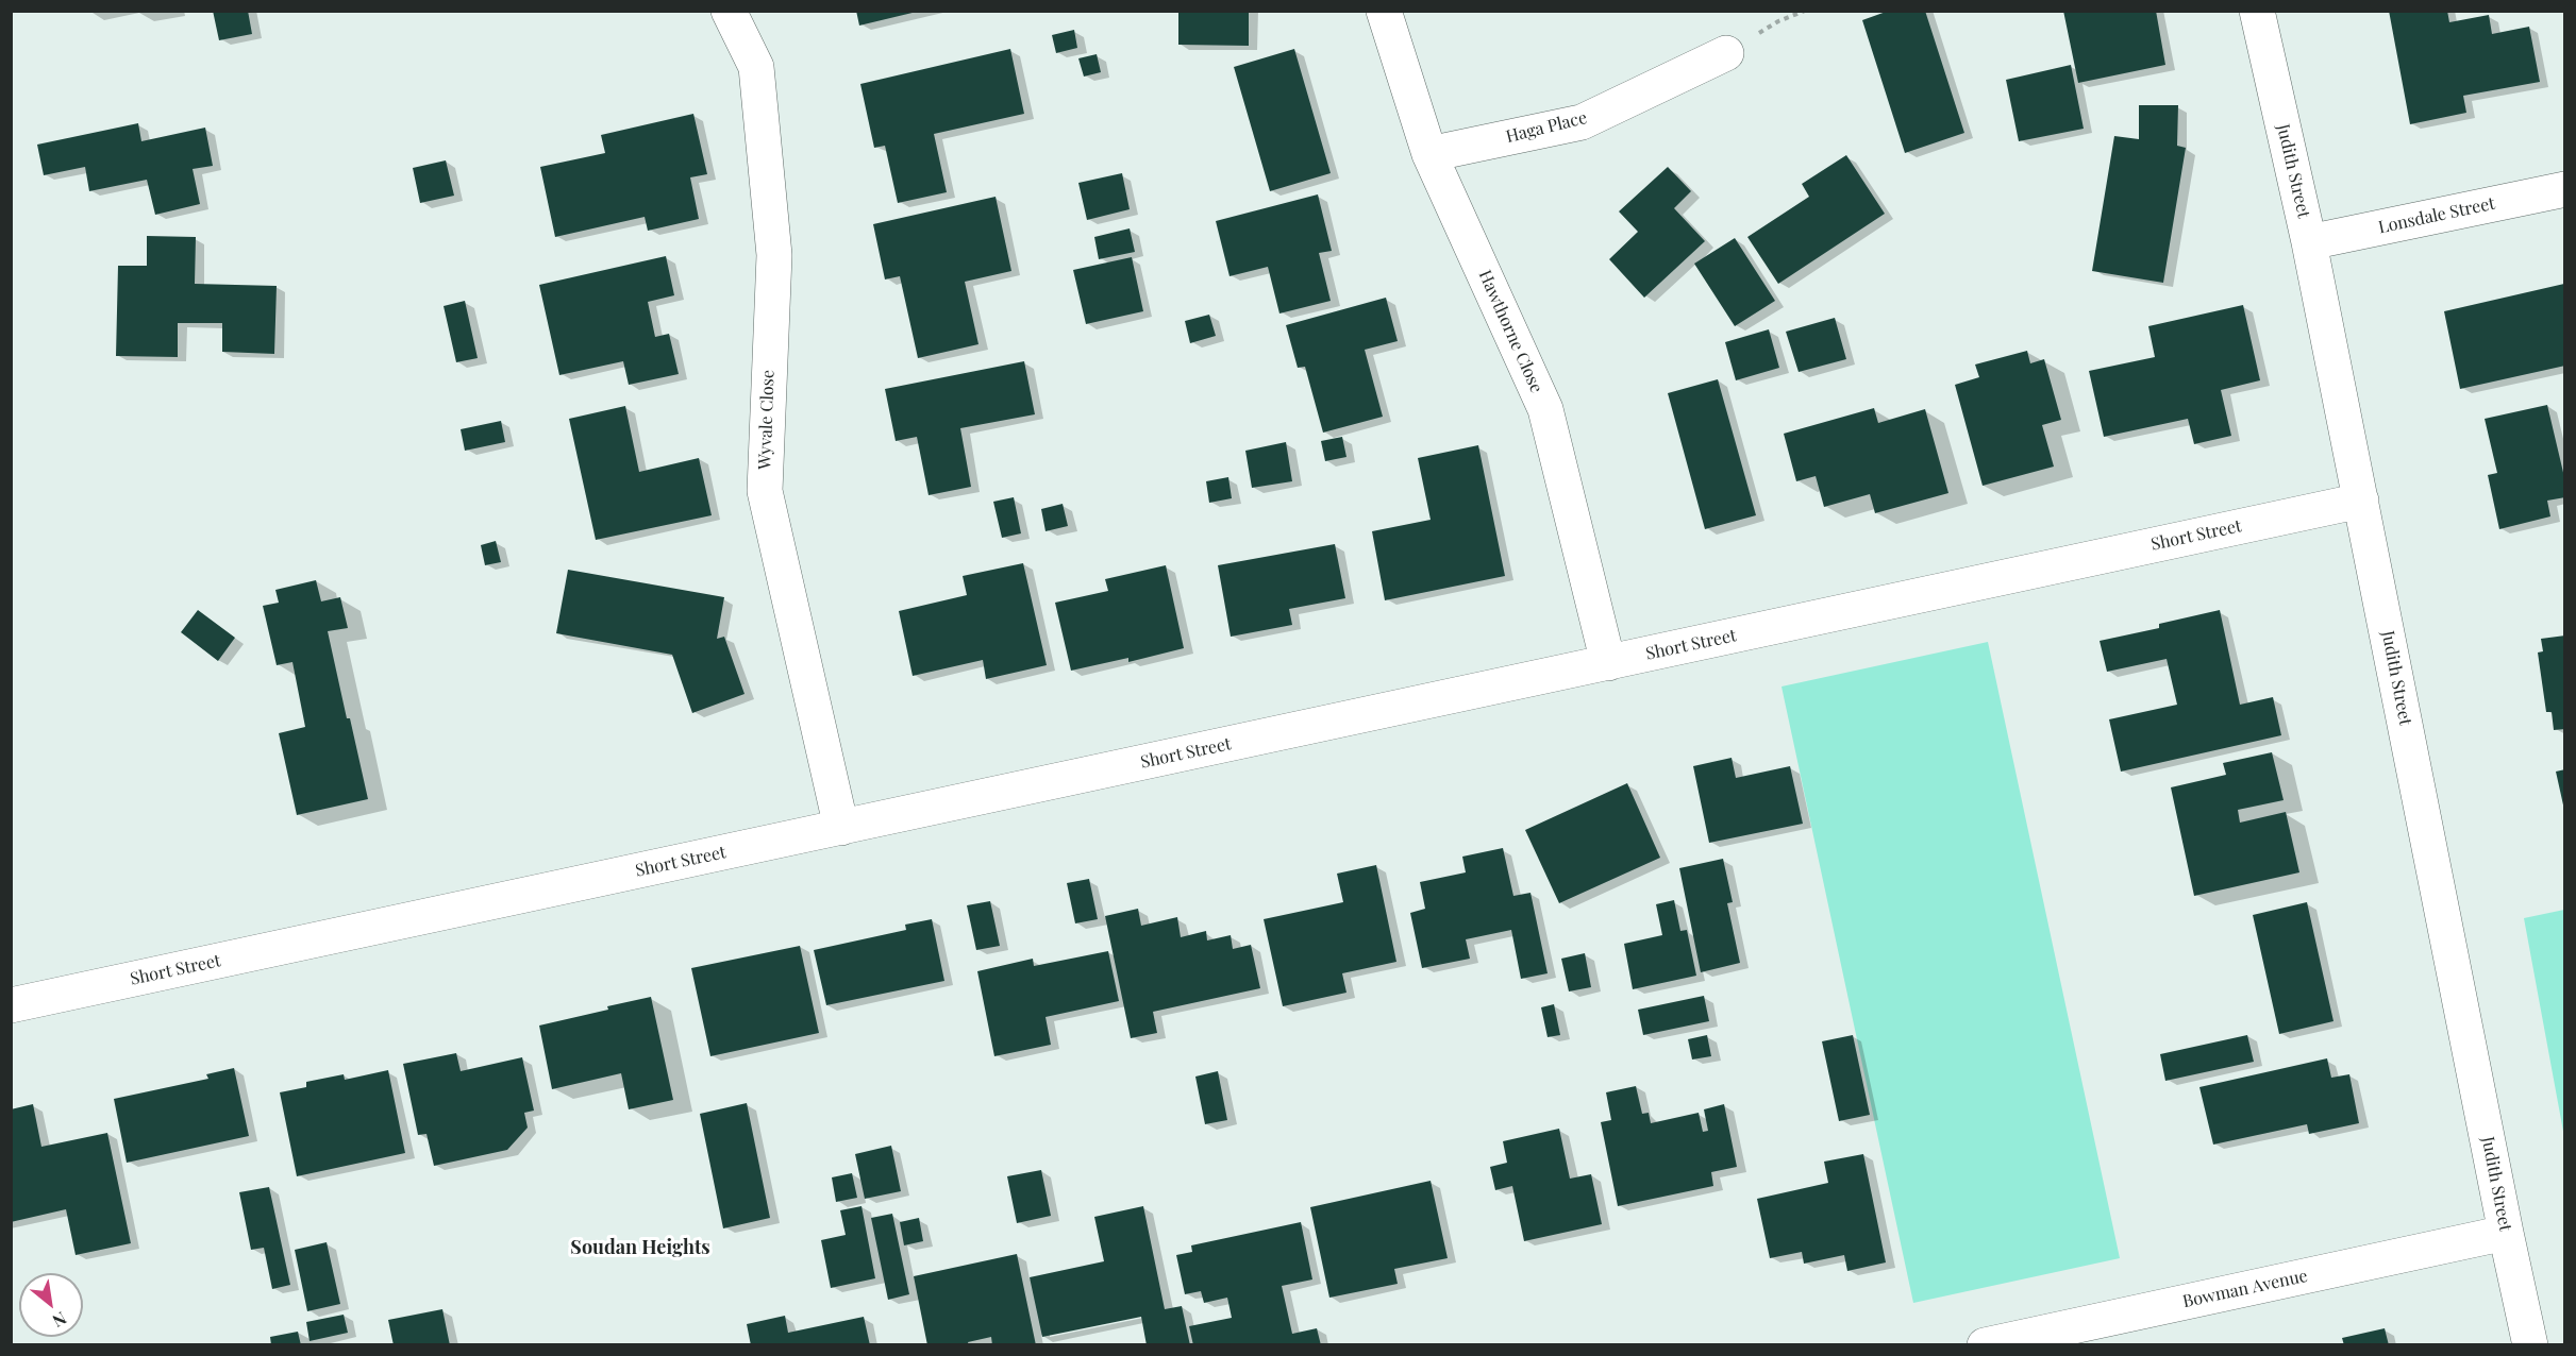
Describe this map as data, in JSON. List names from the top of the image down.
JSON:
{
  "streets": {
    "street": [
      "Haga Place",
      "Judith Street",
      "Lonsdale Street",
      "Hawthorne Close",
      "Wyvale Close",
      "Short Street",
      "Bowman Avenue"
    ]
  },
  "crossings": [
    ["Haga Place", "Hawthorne Close"],
    ["Judith Street", "Lonsdale Street"],
    ["Judith Street", "Short Street"],
    ["Judith Street", "Bowman Avenue"],
    ["Hawthorne Close", "Short Street"],
    ["Wyvale Close", "Short Street"]
  ],
  "districts": ["Soudan Heights"],
  "north": "bottom right"
}
